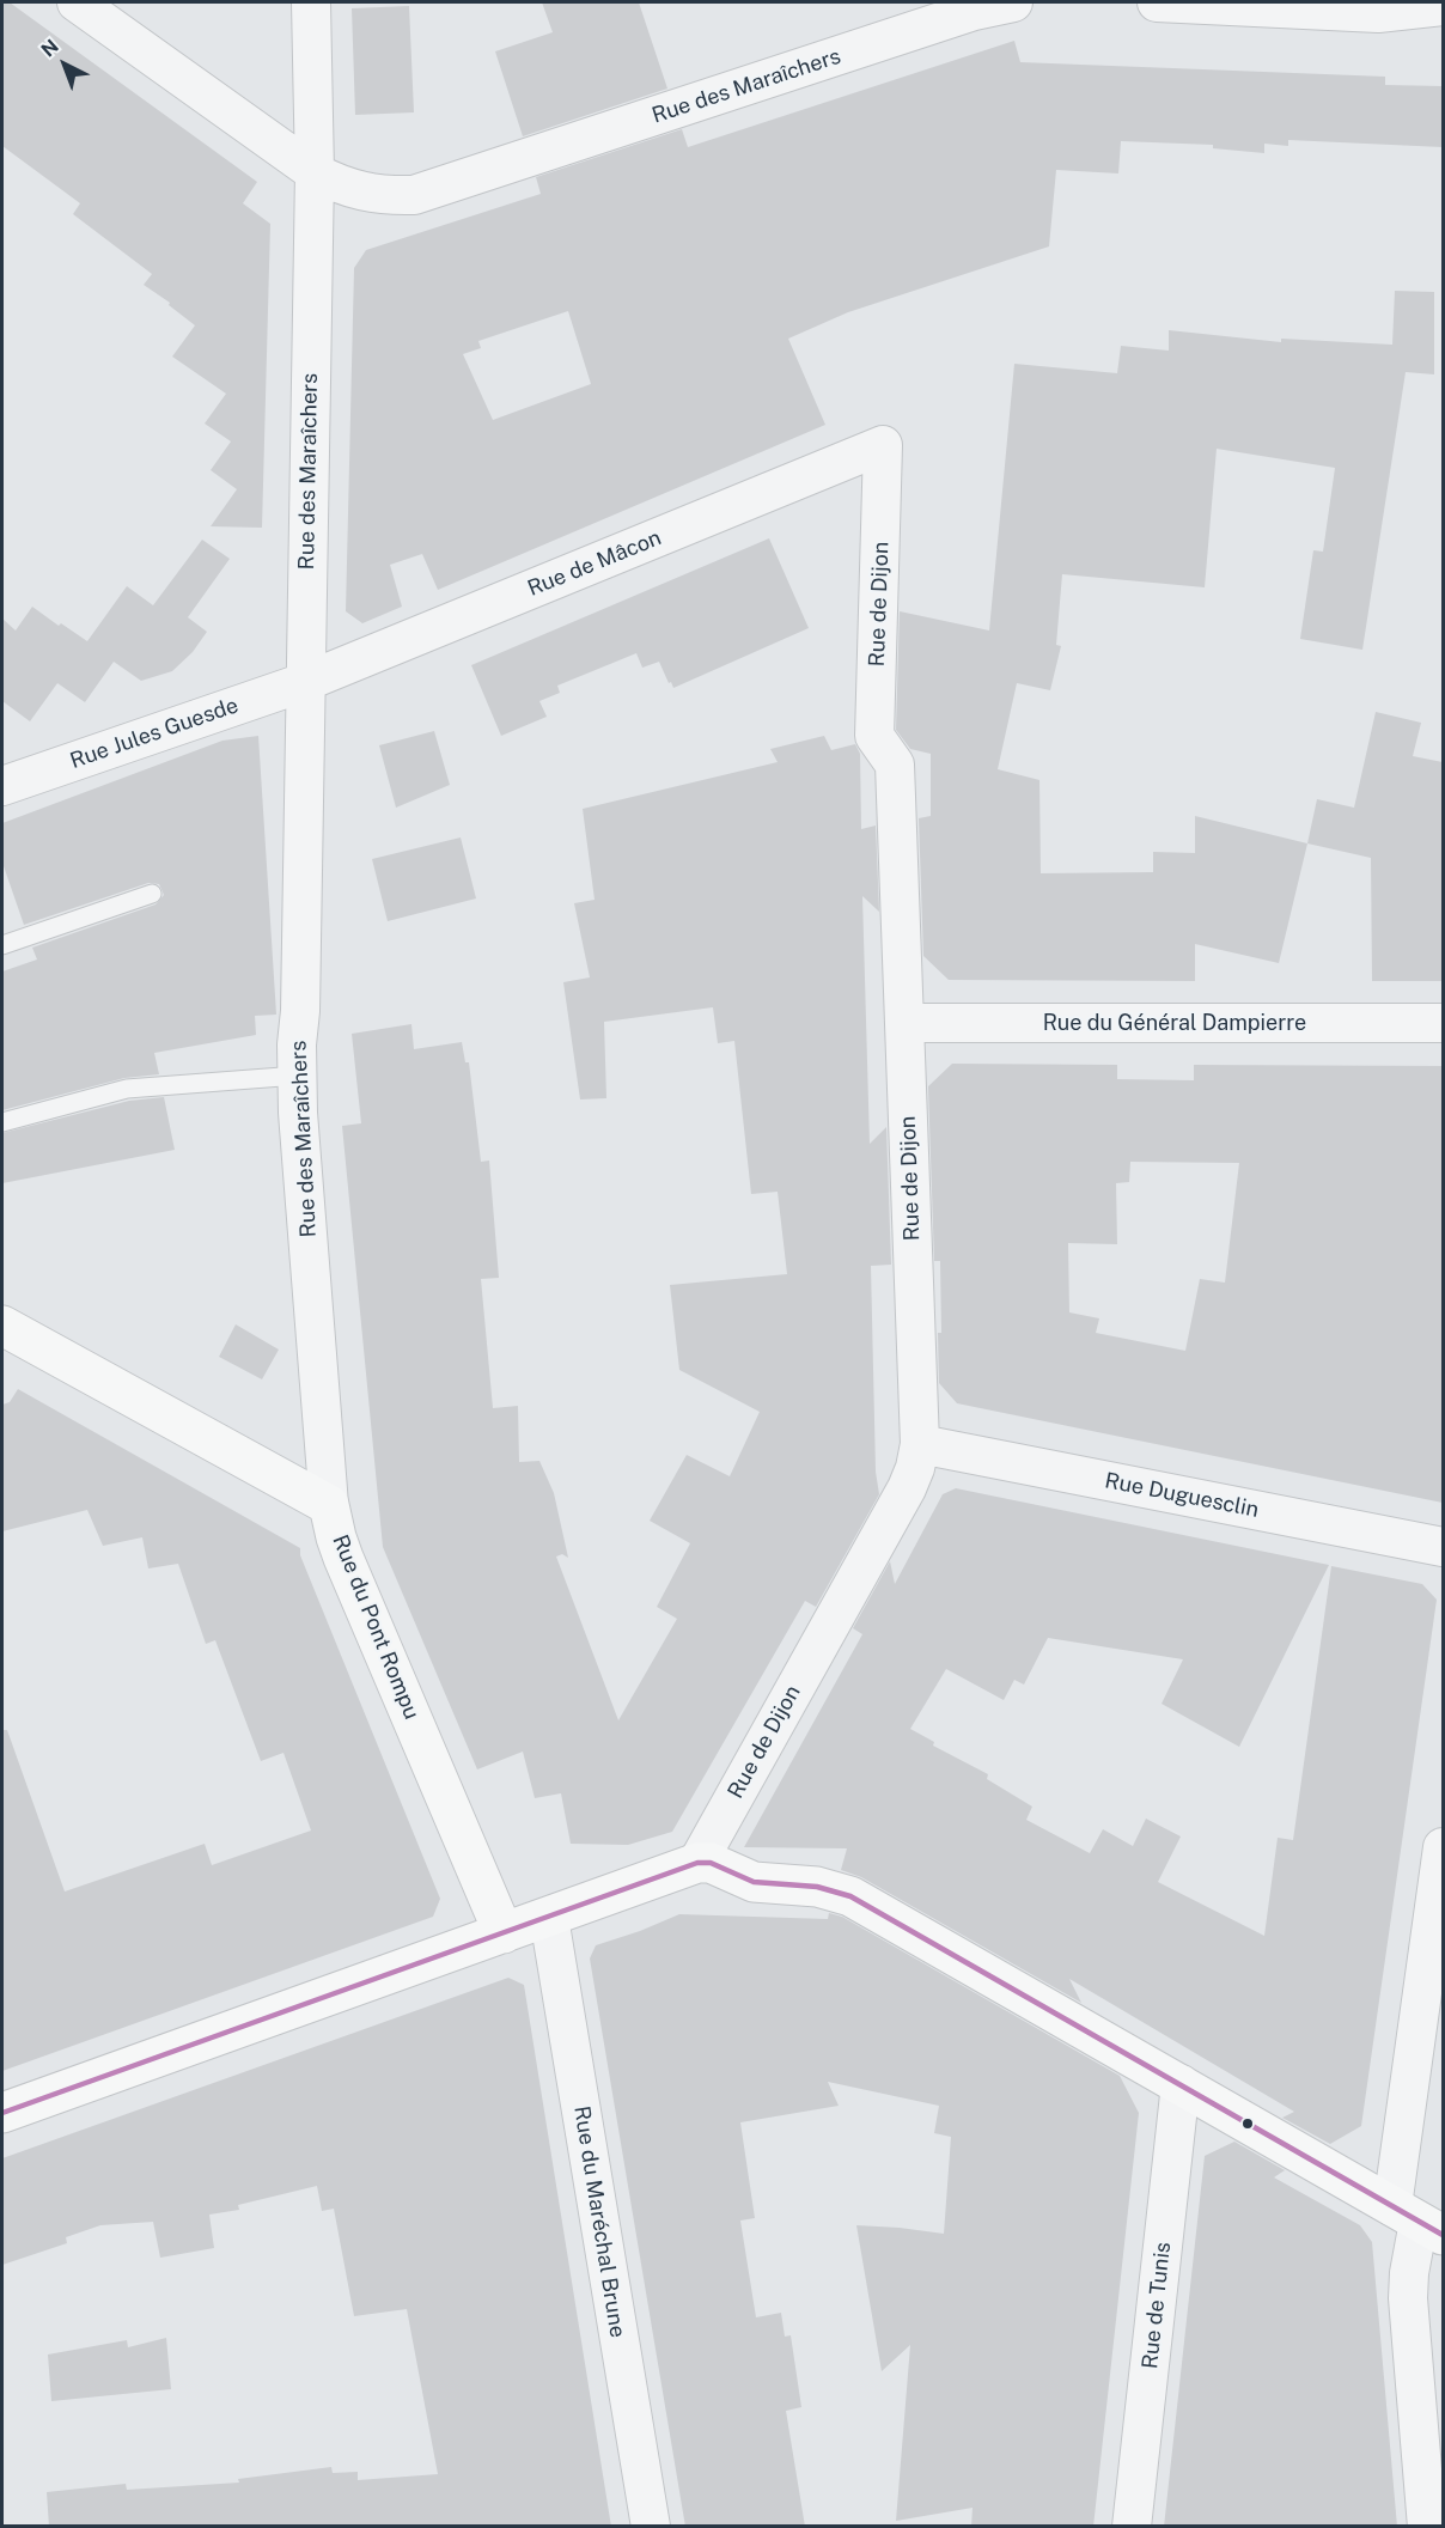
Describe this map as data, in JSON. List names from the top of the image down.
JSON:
{
  "streets": {
    "street": [
      "Rue des Maraîchers",
      "Rue de Mâcon",
      "Rue de Dijon",
      "Rue Jules Guesde",
      "Rue du Général Dampierre",
      "Rue Duguesclin",
      "Rue du Pont Rompu",
      "Rue du Maréchal Brune",
      "Rue de Tunis"
    ]
  },
  "crossings": [
    ["Rue des Maraîchers", "Rue de Mâcon"],
    ["Rue des Maraîchers", "Rue Jules Guesde"],
    ["Rue des Maraîchers", "Rue du Pont Rompu"],
    ["Rue de Mâcon", "Rue de Dijon"],
    ["Rue de Mâcon", "Rue Jules Guesde"],
    ["Rue de Dijon", "Rue du Général Dampierre"],
    ["Rue de Dijon", "Rue Duguesclin"]
  ],
  "north": "top left"
}
